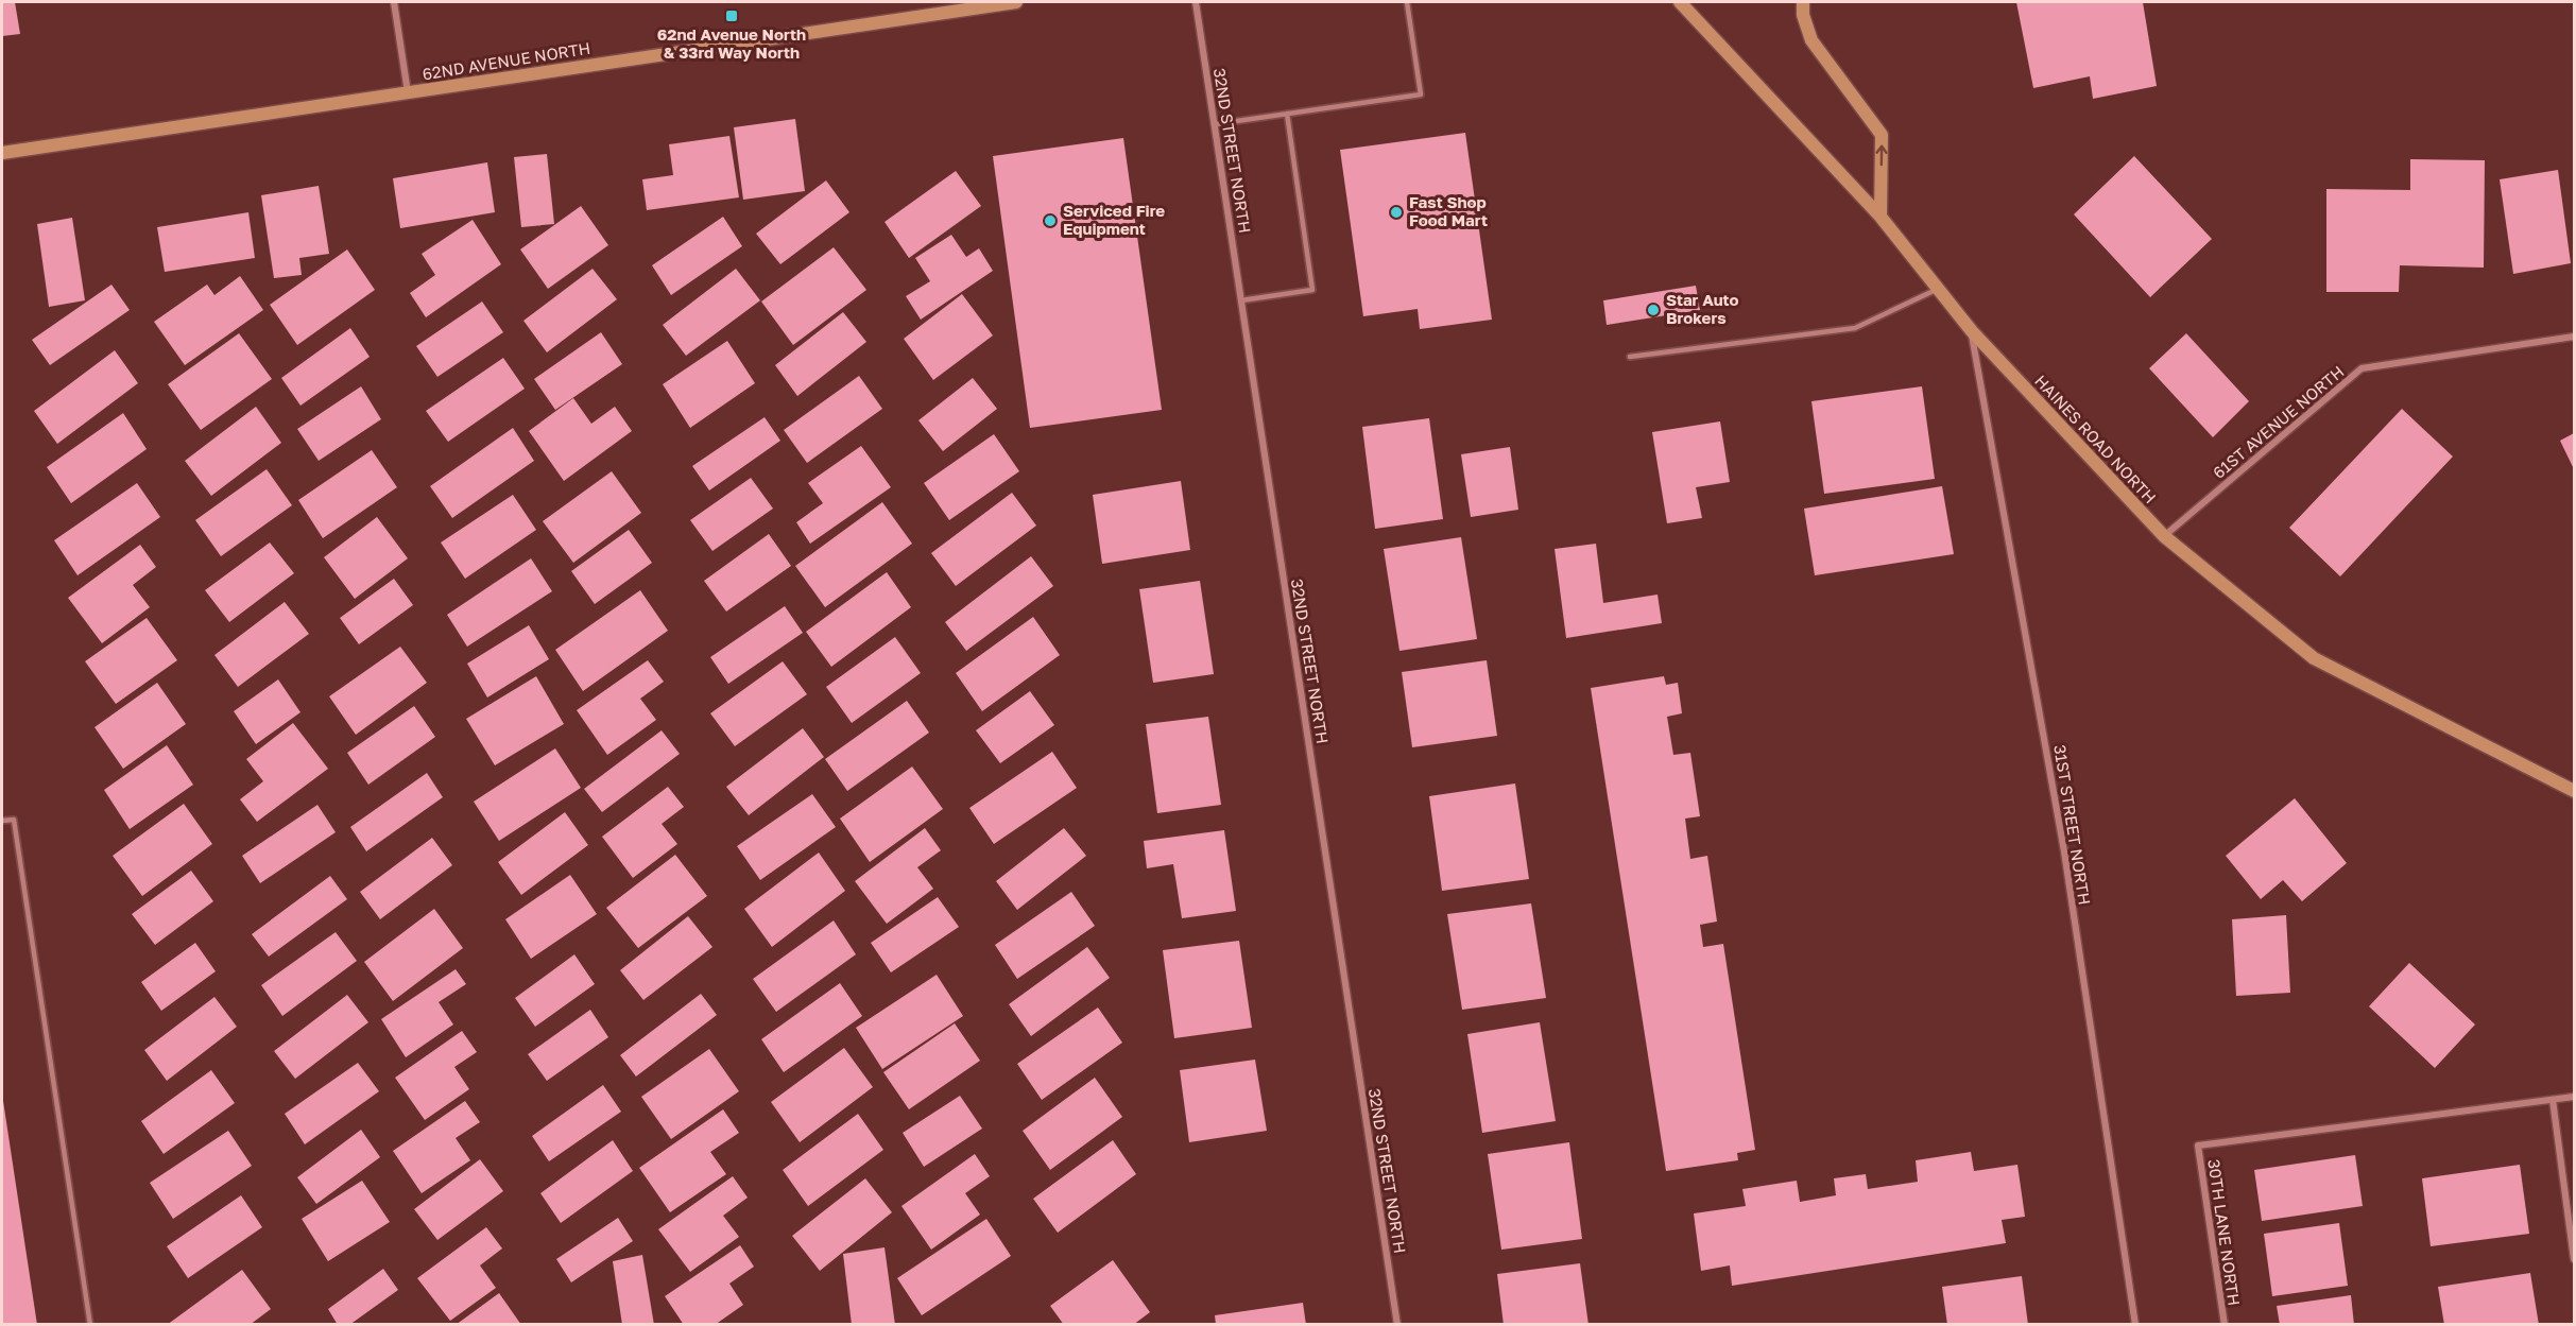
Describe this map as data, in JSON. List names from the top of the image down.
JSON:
{
  "streets": {
    "street": [
      "62ND AVENUE NORTH",
      "32ND STREET NORTH",
      "61ST AVENUE NORTH",
      "HAINES ROAD NORTH",
      "31ST STREET NORTH",
      "30TH LANE NORTH"
    ]
  },
  "crossings": [
    ["61ST AVENUE NORTH", "HAINES ROAD NORTH"],
    ["HAINES ROAD NORTH", "31ST STREET NORTH"]
  ],
  "places": {
    "transit": ["62nd Avenue North & 33rd Way North"],
    "other": ["Fast Shop Food Mart", "Serviced Fire Equipment", "Star Auto Brokers"]
  }
}
